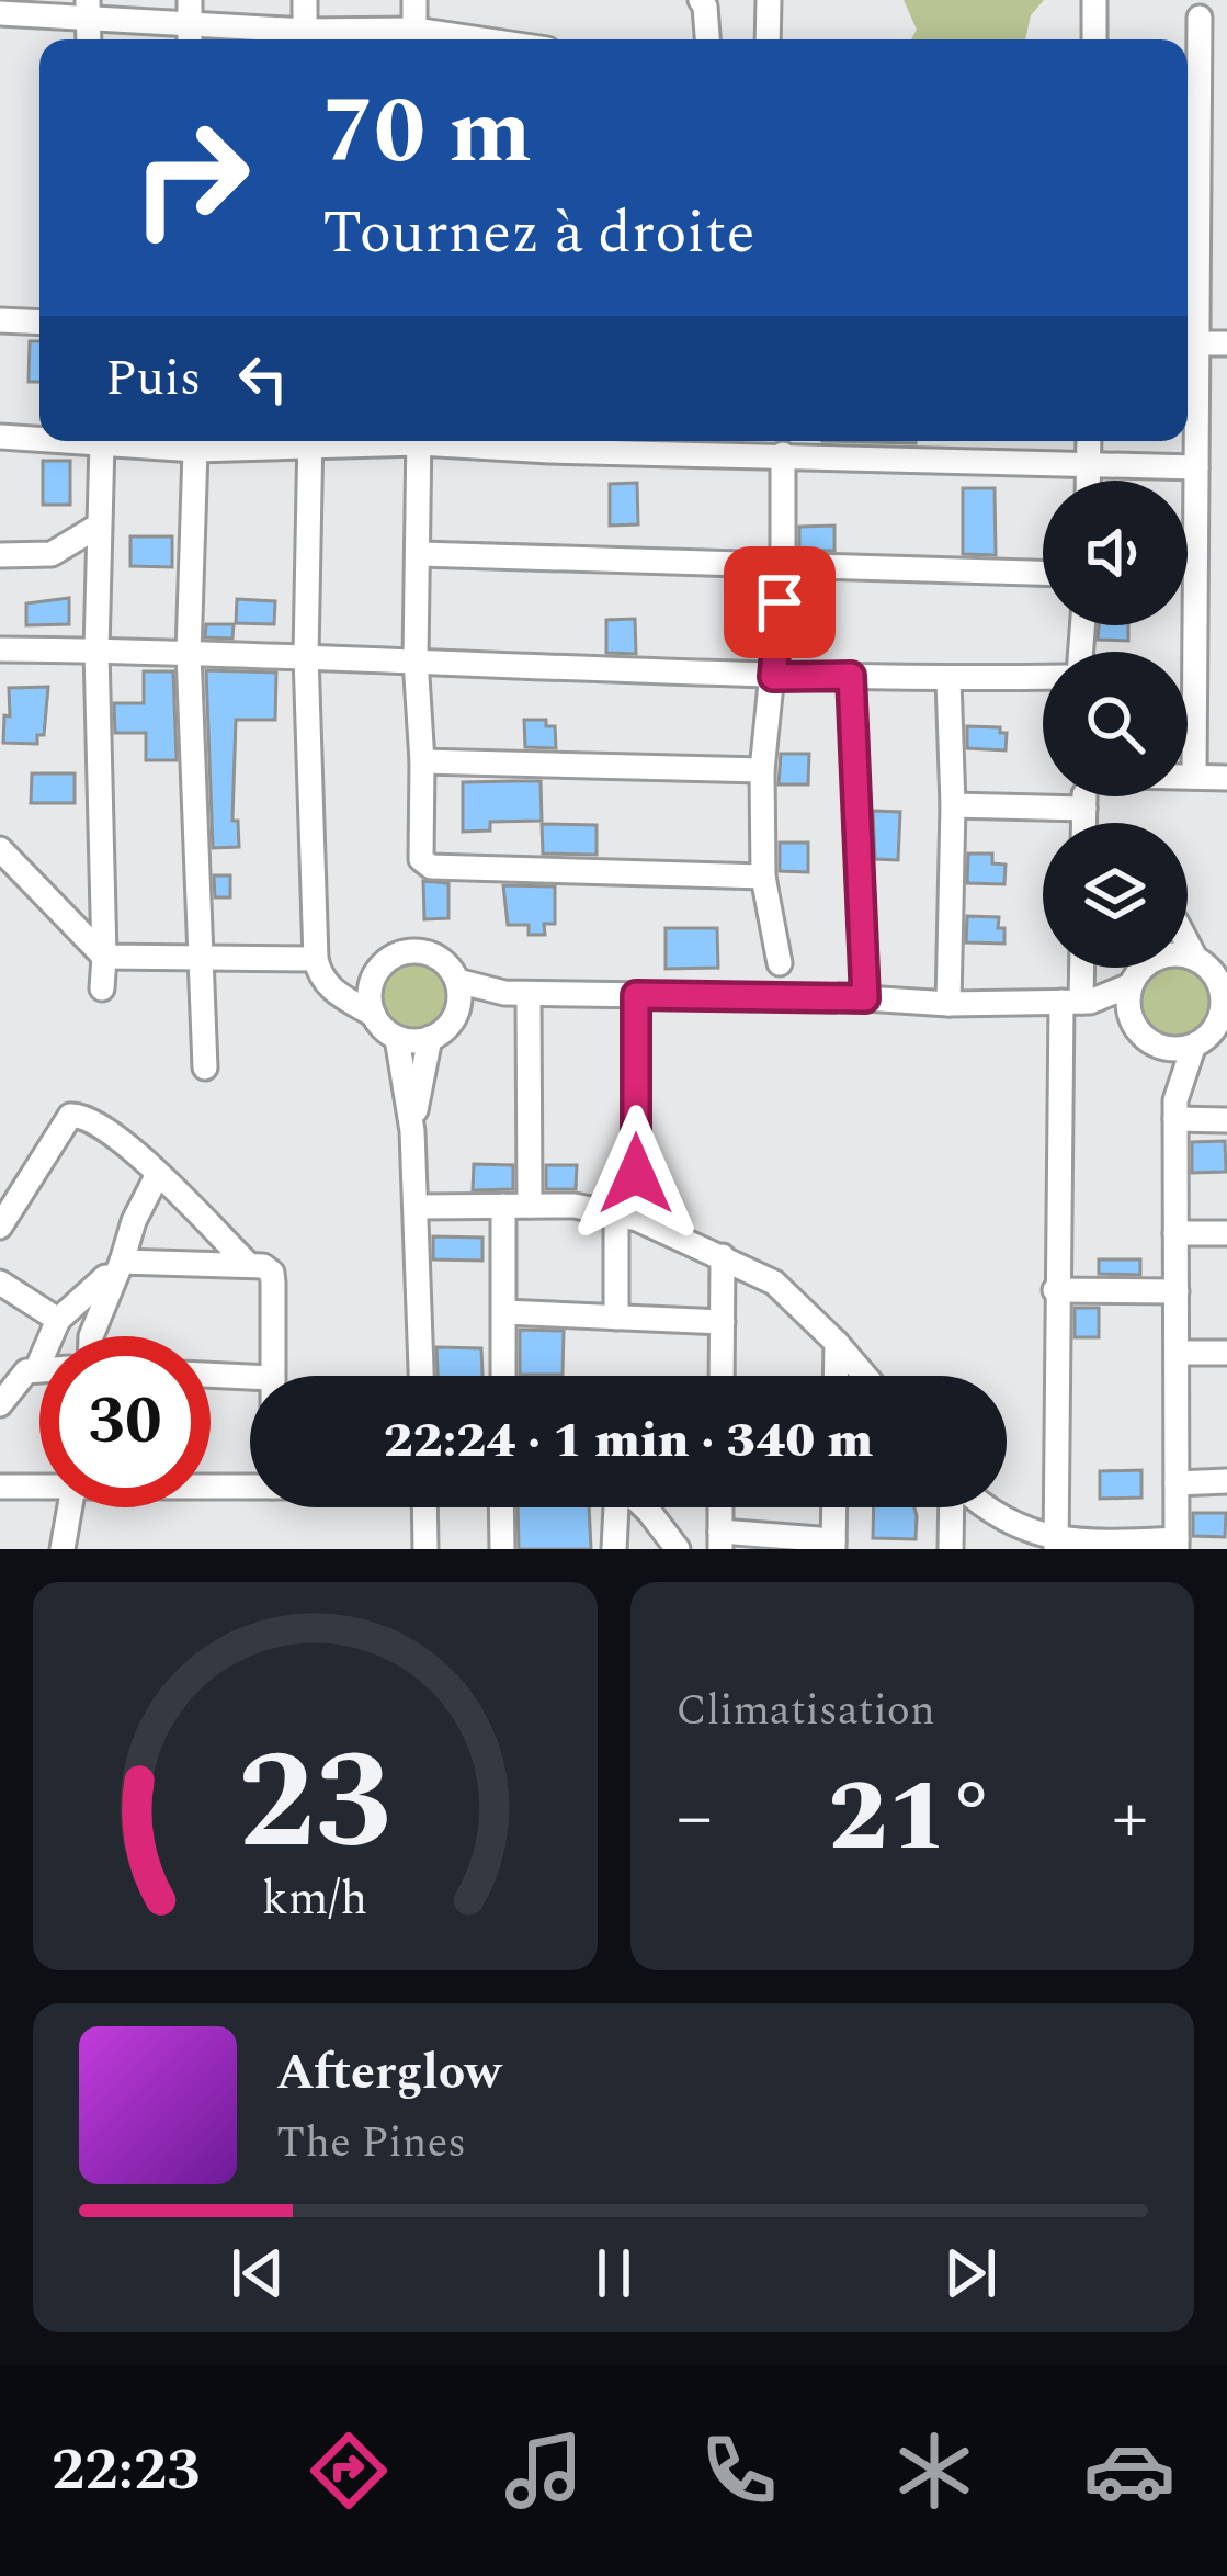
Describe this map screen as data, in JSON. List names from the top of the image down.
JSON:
{
  "page": {
    "turn": ["70 m", "Tournez à droite"],
    "then": "Puis",
    "limit": "30",
    "trip": "22:24 · 1 min · 340 m",
    "tile": "Climatisation",
    "heat": ["−", "21°", "+"],
    "song": ["Afterglow", "The Pines"],
    "tabs": "22:23",
    "gauge": ["23", "km/h"]
  }
}
